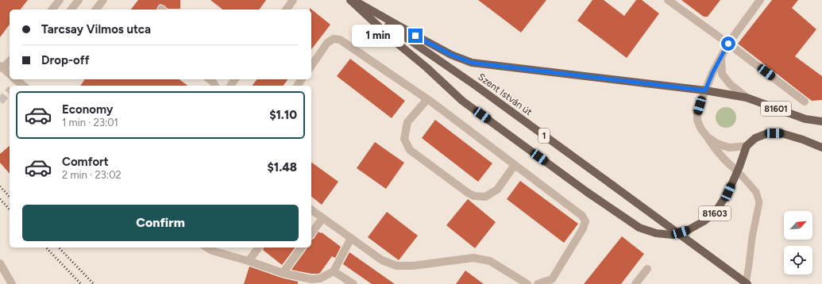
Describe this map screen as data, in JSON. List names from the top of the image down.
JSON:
{
  "streets": {
    "main road": [
      "Szent István út",
      "81601",
      "1",
      "81603"
    ]
  },
  "crossings": [
    ["Szent István út", "81601"],
    ["Szent István út", "81603"],
    ["81601", "81603"]
  ],
  "north": "top right",
  "page": {
    "banner": ["Tarcsay Vilmos utca", "Drop-off"],
    "bubble": "1 min",
    "list": [
      {
        "name": "Economy",
        "note": "1 min · 23:01",
        "value": "$1.10"
      },
      {
        "name": "Comfort",
        "note": "2 min · 23:02",
        "value": "$1.48"
      }
    ],
    "buttons": "Confirm"
  }
}
